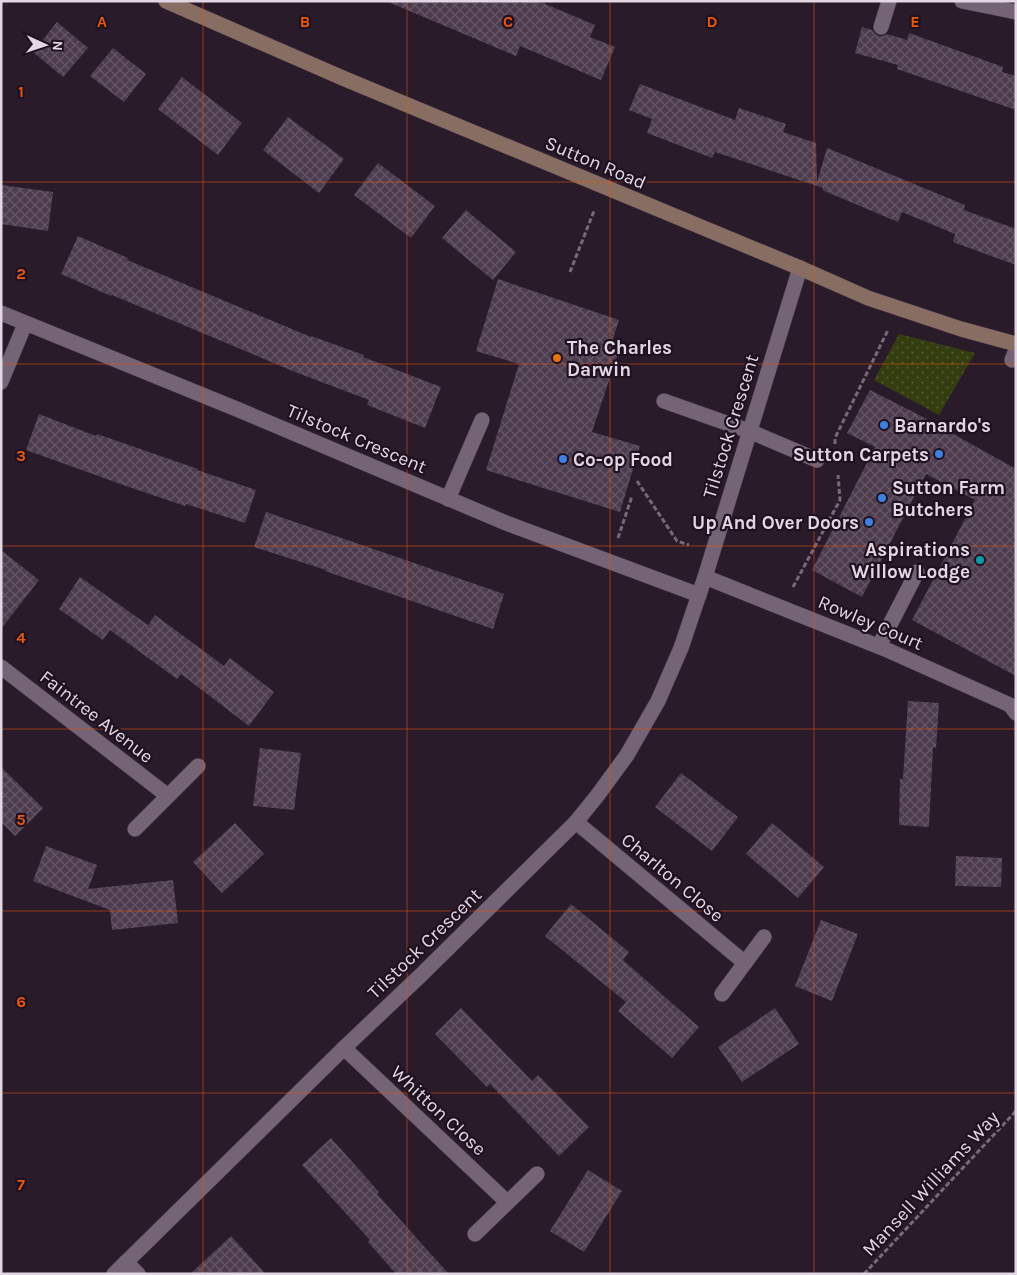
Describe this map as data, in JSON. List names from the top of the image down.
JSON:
{
  "streets": {
    "street": [
      "Sutton Road",
      "Tilstock Crescent",
      "Rowley Court",
      "Faintree Avenue",
      "Charlton Close",
      "Whitton Close"
    ],
    "path": ["Mansell Williams Way"]
  },
  "crossings": [
    ["Sutton Road", "Tilstock Crescent"],
    ["Tilstock Crescent", "Rowley Court"],
    ["Tilstock Crescent", "Charlton Close"],
    ["Tilstock Crescent", "Whitton Close"]
  ],
  "places": [
    "The Charles Darwin",
    "Barnardo's",
    "Sutton Carpets",
    "Co-op Food",
    "Sutton Farm Butchers",
    "Up And Over Doors",
    "Aspirations Willow Lodge"
  ],
  "north": "right",
  "grid": {
    "columns": [
      "A",
      "B",
      "C",
      "D",
      "E"
    ],
    "rows": [
      "1",
      "2",
      "3",
      "4",
      "5",
      "6",
      "7"
    ]
  }
}
